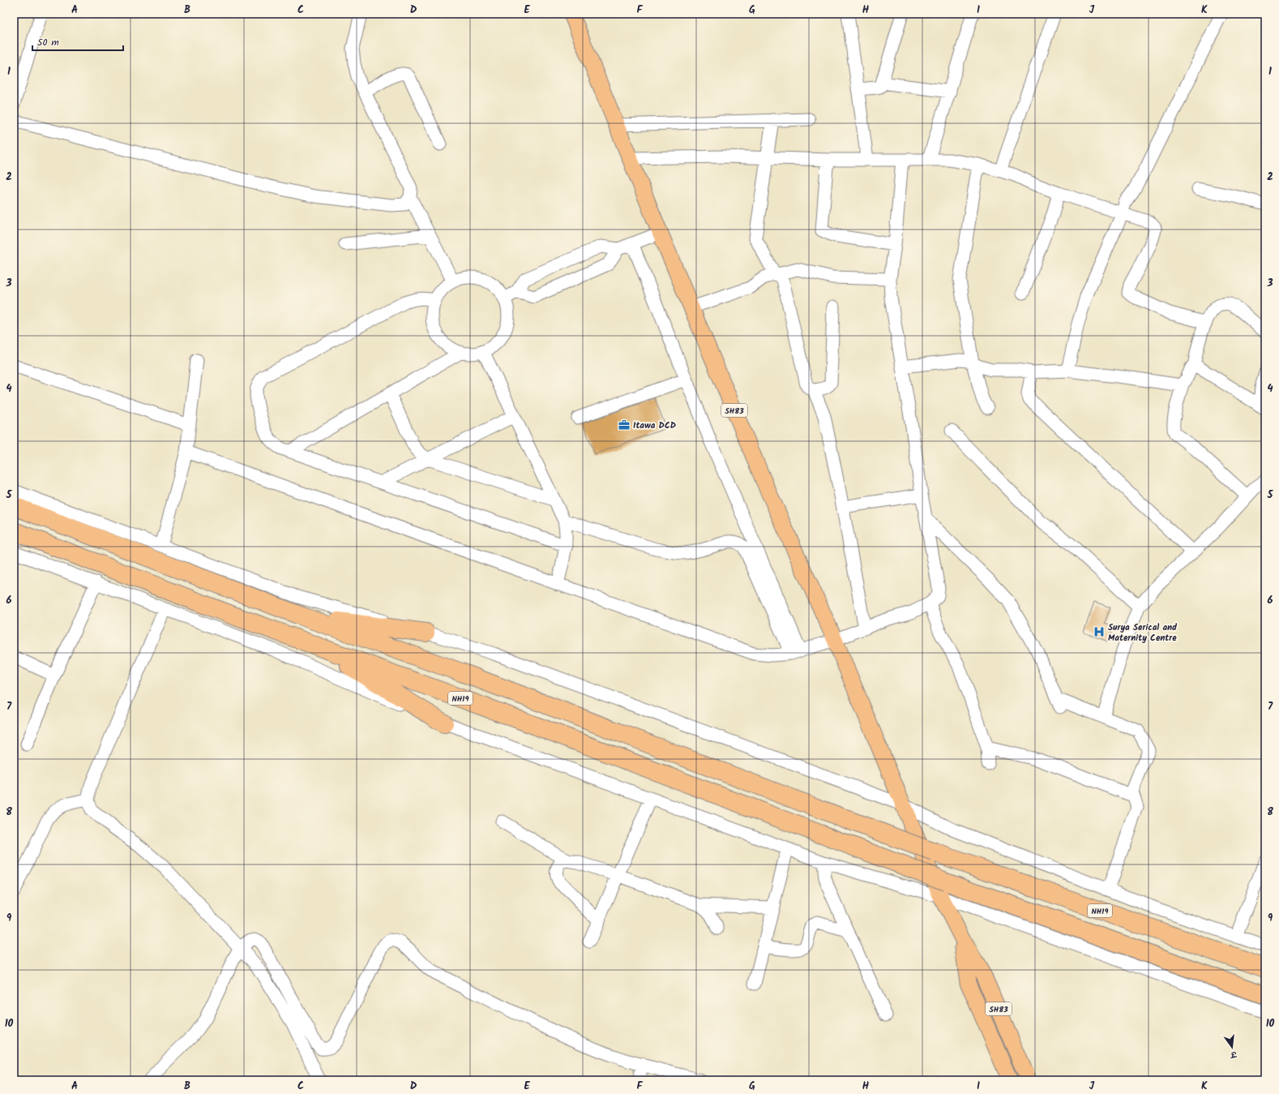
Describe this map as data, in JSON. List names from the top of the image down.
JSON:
{
  "streets": {
    "highway": ["NH19"],
    "main road": ["SH83"]
  },
  "crossings": [
    ["SH83", "NH19"]
  ],
  "places": {
    "office": ["Itawa DCD"],
    "hospital": ["Surya Serical and Maternity Centre"]
  },
  "scale_bar": "50 m",
  "north": "bottom",
  "grid": {
    "columns": [
      "A",
      "B",
      "C",
      "D",
      "E",
      "F",
      "G",
      "H",
      "I",
      "J",
      "K"
    ],
    "rows": [
      "1",
      "2",
      "3",
      "4",
      "5",
      "6",
      "7",
      "8",
      "9",
      "10"
    ]
  }
}
